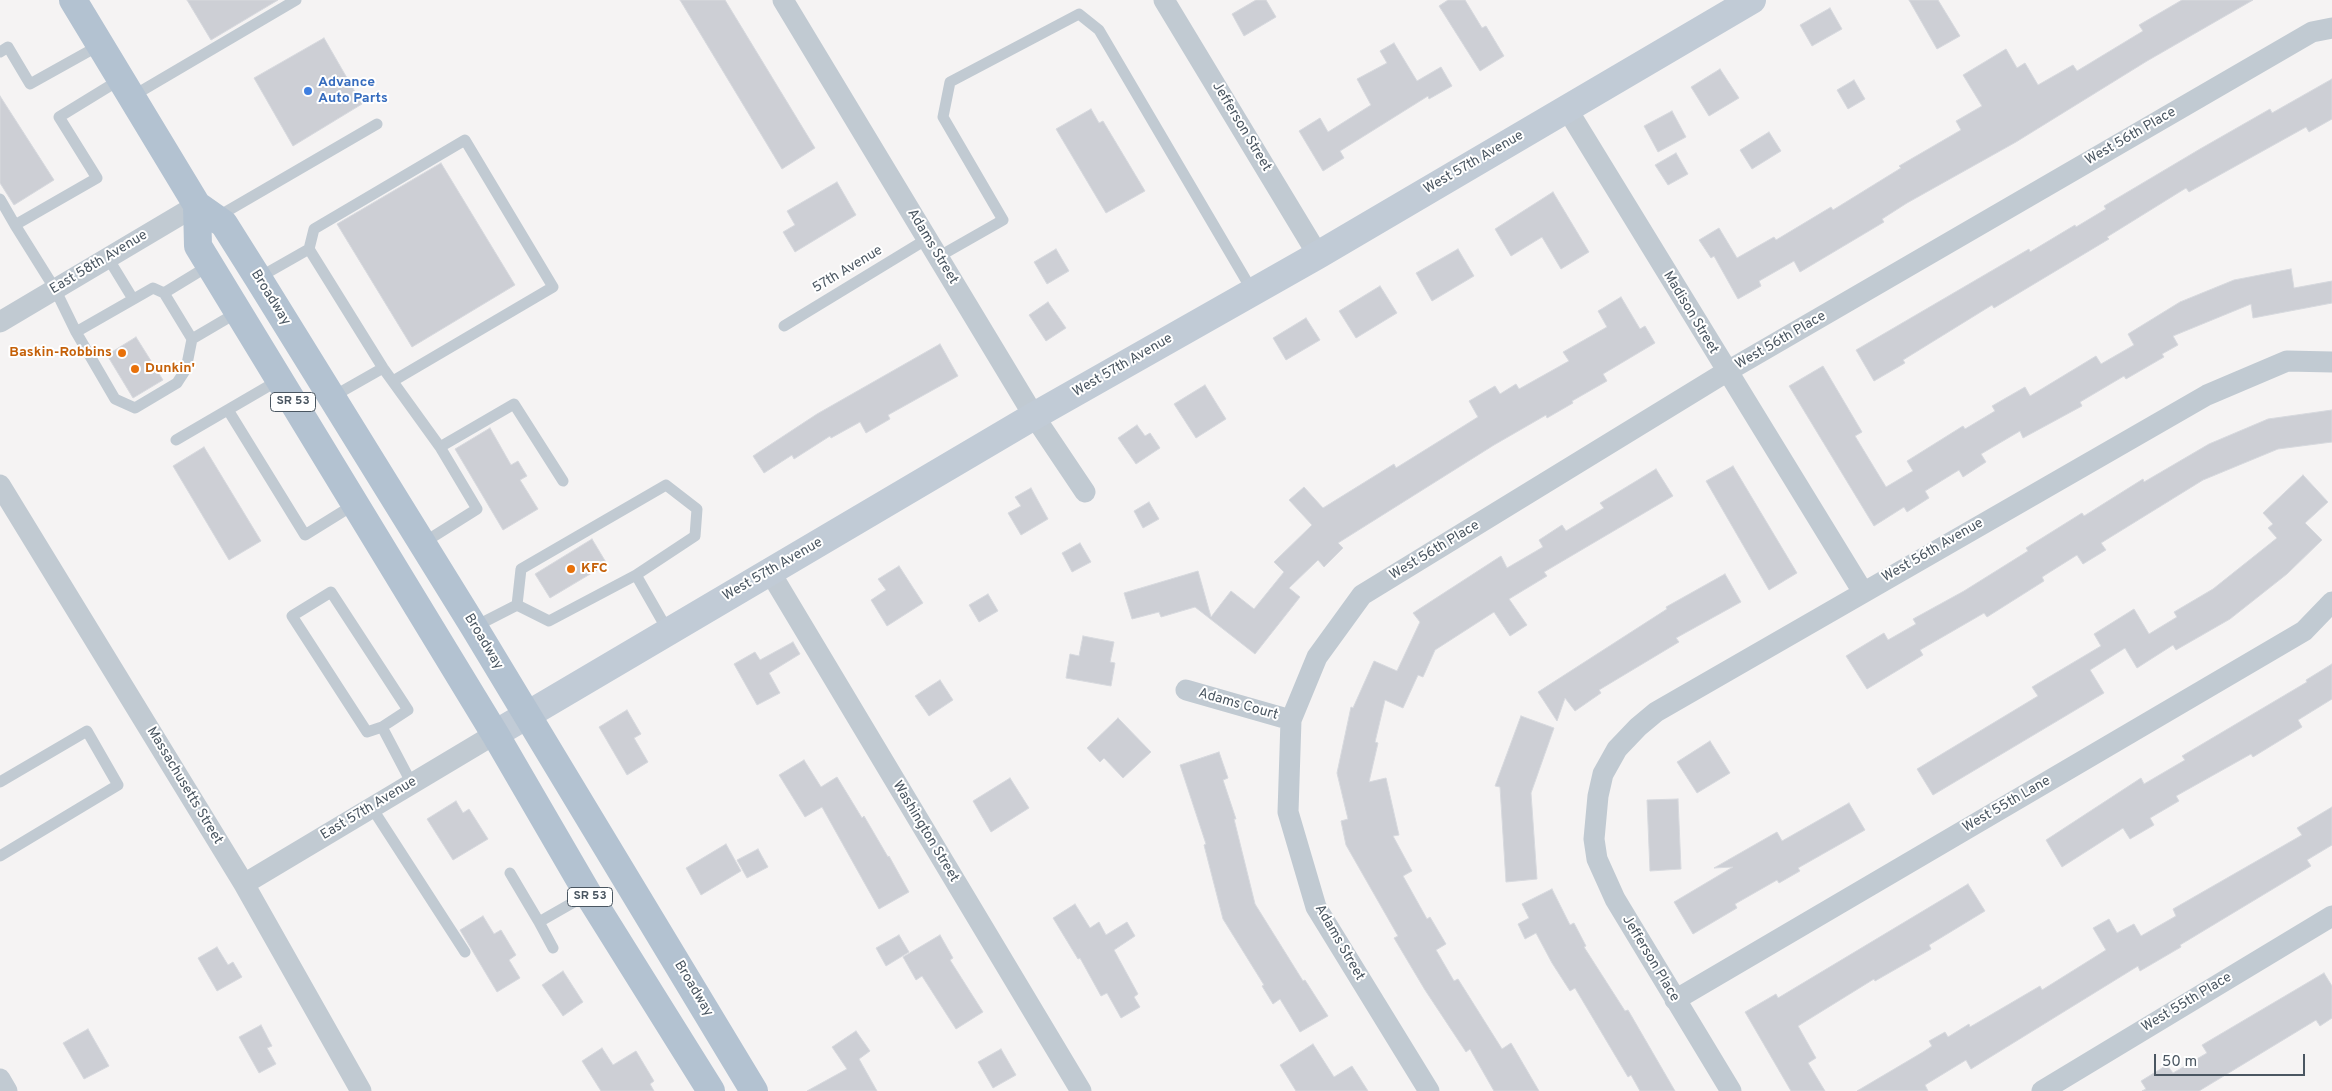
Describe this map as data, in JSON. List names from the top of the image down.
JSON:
{
  "streets": {
    "main road": ["Broadway", "SR 53"],
    "street": [
      "Jefferson Street",
      "West 56th Place",
      "West 57th Avenue",
      "Adams Street",
      "East 58th Avenue",
      "Madison Street",
      "West 56th Avenue",
      "Adams Court",
      "Massachusetts Street",
      "West 55th Lane",
      "East 57th Avenue",
      "Washington Street",
      "Jefferson Place",
      "West 55th Place"
    ],
    "lane": ["57th Avenue"]
  },
  "crossings": [
    ["Jefferson Street", "West 57th Avenue"],
    ["West 56th Place", "Adams Street"],
    ["West 56th Place", "Madison Street"],
    ["West 56th Place", "Adams Court"],
    ["West 57th Avenue", "Adams Street"],
    ["West 57th Avenue", "57th Avenue"],
    ["West 57th Avenue", "Broadway"],
    ["West 57th Avenue", "Madison Street"],
    ["West 57th Avenue", "SR 53"],
    ["West 57th Avenue", "East 57th Avenue"],
    ["West 57th Avenue", "Washington Street"],
    ["Adams Street", "57th Avenue"],
    ["Adams Street", "Adams Court"],
    ["East 58th Avenue", "Broadway"],
    ["East 58th Avenue", "SR 53"],
    ["Broadway", "SR 53"],
    ["Madison Street", "West 56th Avenue"],
    ["SR 53", "East 57th Avenue"],
    ["West 56th Avenue", "Jefferson Place"],
    ["Massachusetts Street", "East 57th Avenue"],
    ["West 55th Lane", "Jefferson Place"]
  ],
  "places": [
    "Advance Auto Parts",
    "Baskin-Robbins",
    "Dunkin'",
    "KFC"
  ],
  "scale_bar": "50 m"
}
